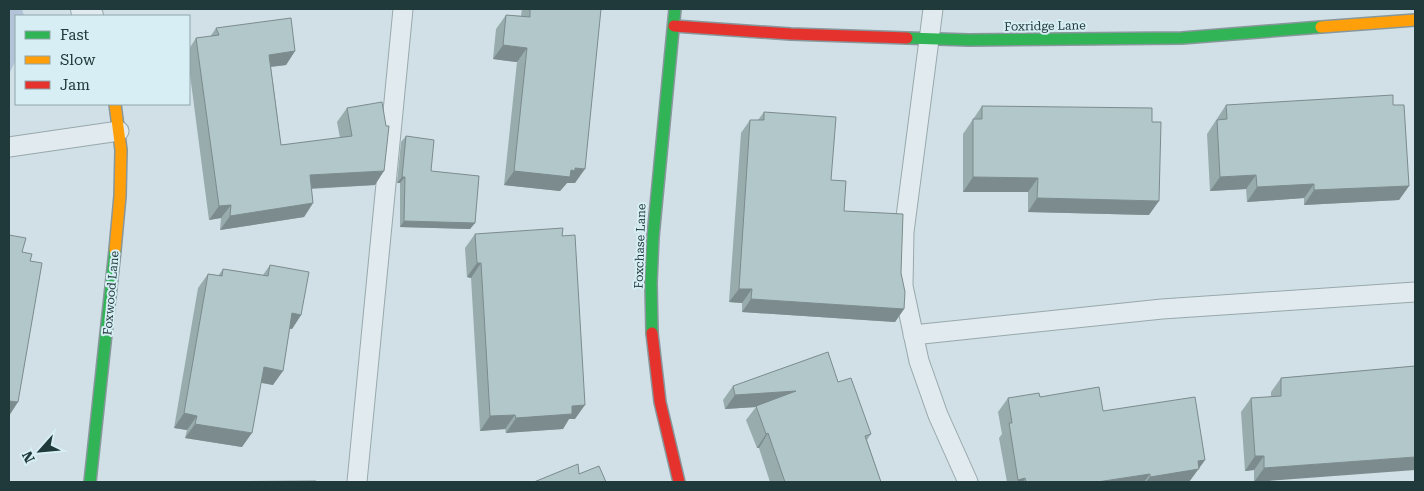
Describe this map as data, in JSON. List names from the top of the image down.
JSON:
{
  "streets": {
    "street": ["Foxridge Lane", "Foxchase Lane", "Foxwood Lane"]
  },
  "crossings": [
    ["Foxridge Lane", "Foxchase Lane"]
  ],
  "legend": ["Fast", "Slow", "Jam"],
  "north": "bottom left"
}
